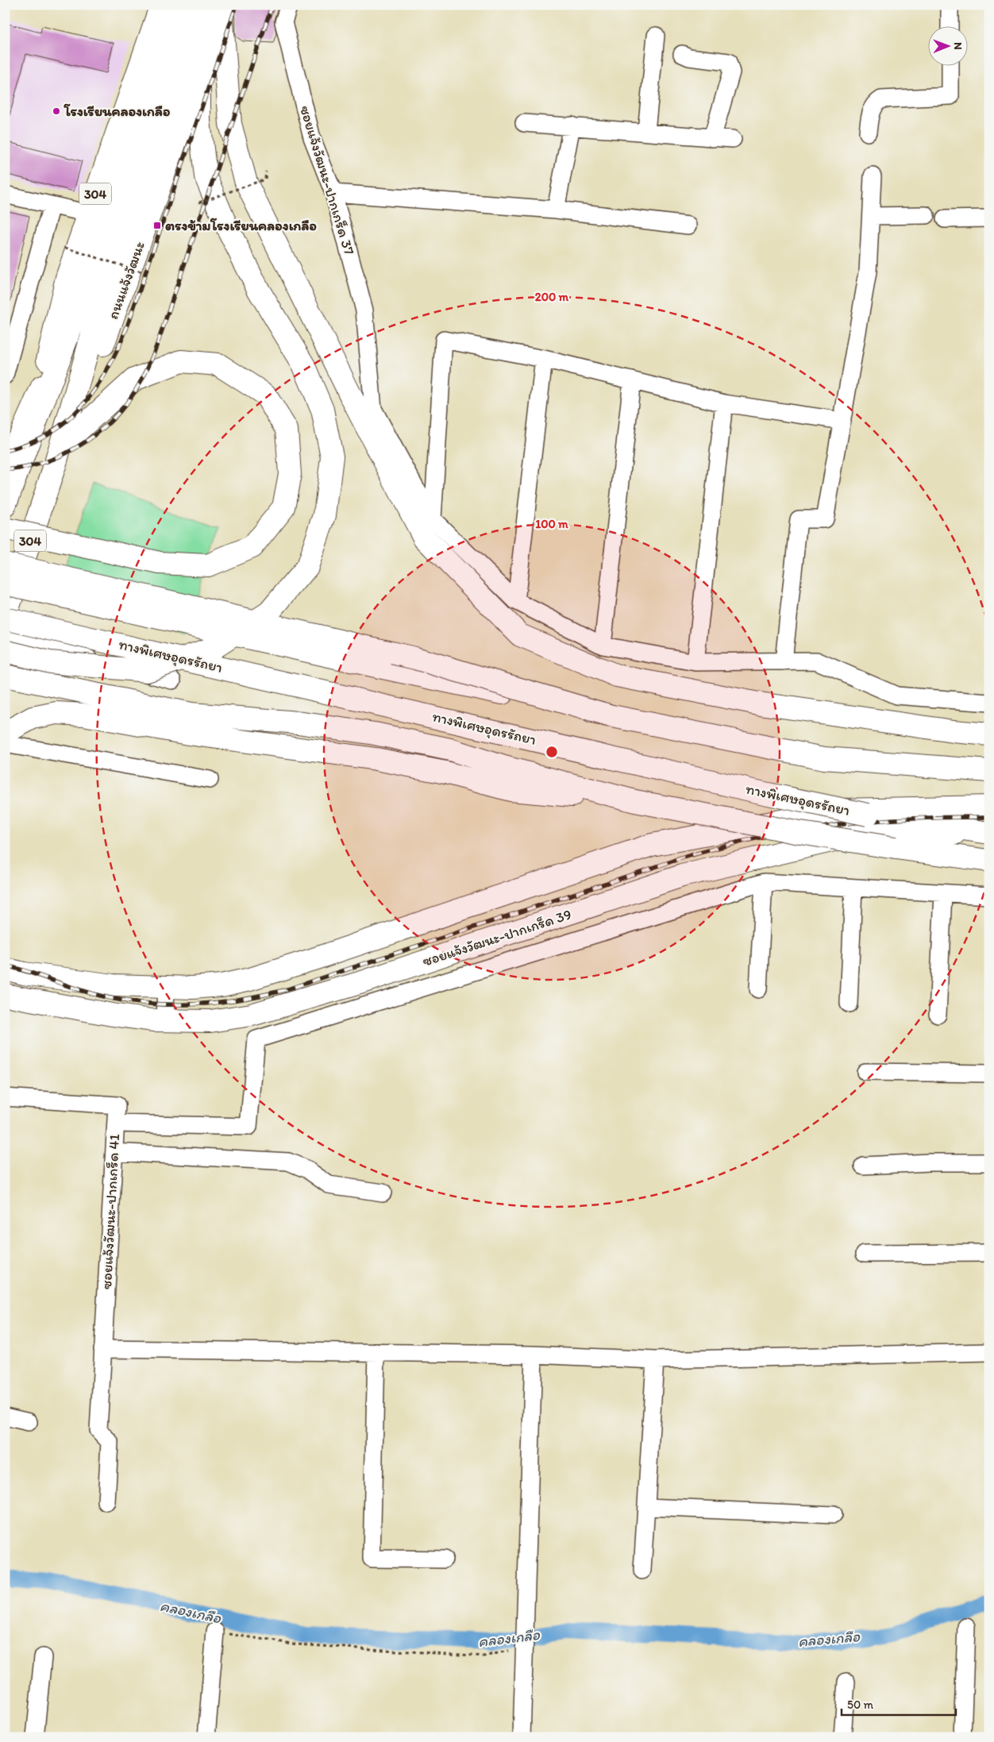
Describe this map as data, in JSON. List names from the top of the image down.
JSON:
{
  "streets": {
    "main road": [
      "304",
      "ถนนแจ้งวัฒนะ",
      "ทางพิเศษอุดรรัถยา",
      "ซอยแจ้งวัฒนะ-ปากเกร็ด 39"
    ],
    "street": ["ซอยแจ้งวัฒนะ-ปากเกร็ด 37", "ซอยแจ้งวัฒนะ-ปากเกร็ด 41"]
  },
  "crossings": [
    ["ถนนแจ้งวัฒนะ", "ทางพิเศษอุดรรัถยา"],
    ["ทางพิเศษอุดรรัถยา", "ซอยแจ้งวัฒนะ-ปากเกร็ด 39"]
  ],
  "water": ["คลองเกลือ"],
  "places": {
    "other": ["โรงเรียนคลองเกลือ"],
    "transit": ["ตรงข้ามโรงเรียนคลองเกลือ"]
  },
  "scale_bar": "50 m",
  "north": "right",
  "rings": ["200 m", "100 m"]
}
